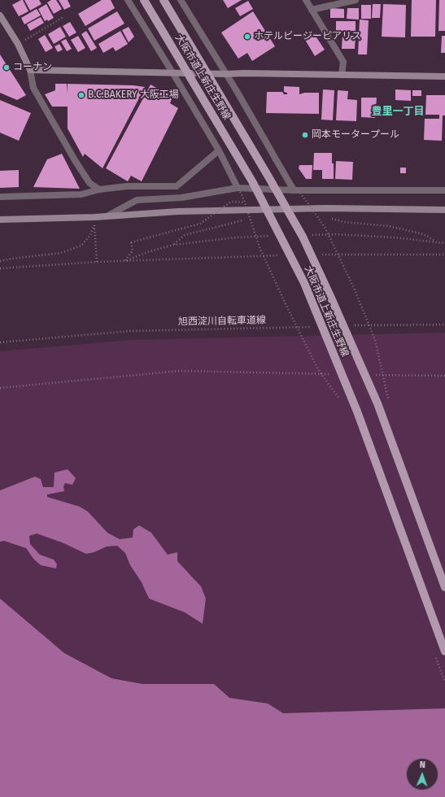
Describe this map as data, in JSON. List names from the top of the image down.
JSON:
{
  "streets": {
    "main road": ["大阪市道上新庄生野線"],
    "path": ["旭西淀川自転車道線"]
  },
  "districts": ["豊里一丁目"],
  "places": [
    "ホテルビージーピアリス",
    "コーナン",
    "B.C.BAKERY 大阪工場",
    "岡本モータープール"
  ],
  "north": "top"
}
